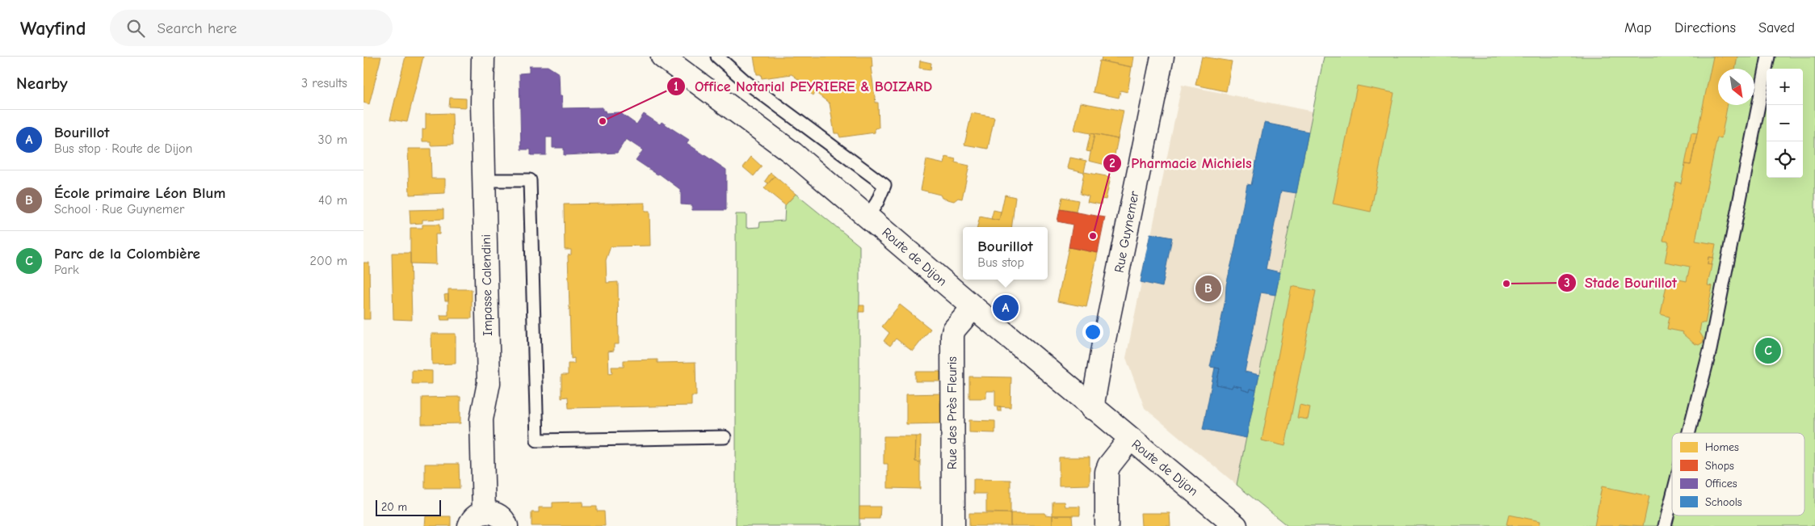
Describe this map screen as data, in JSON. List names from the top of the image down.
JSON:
{
  "streets": {
    "street": [
      "Rue Guynemer",
      "Route de Dijon",
      "Impasse Calendini",
      "Rue des Près Fleuris"
    ]
  },
  "crossings": [
    ["Rue Guynemer", "Route de Dijon"],
    ["Route de Dijon", "Rue des Près Fleuris"]
  ],
  "places": ["Office Notarial PEYRIERE & BOIZARD", "Pharmacie Michiels", "Stade Bourillot"],
  "legend": [
    "Homes",
    "Shops",
    "Offices",
    "Schools"
  ],
  "scale_bar": "20 m",
  "north": "bottom right",
  "page": {
    "header": "Wayfind",
    "search": "Search here",
    "nav": ["Map", "Directions", "Saved"],
    "heading": ["Nearby", "3 results"],
    "map_buttons": ["+", "−"],
    "list": [
      {
        "mark": "A",
        "name": "Bourillot",
        "note": "Bus stop · Route de Dijon",
        "value": "30 m"
      },
      {
        "mark": "B",
        "name": "École primaire Léon Blum",
        "note": "School · Rue Guynemer",
        "value": "40 m"
      },
      {
        "mark": "C",
        "name": "Parc de la Colombière",
        "note": "Park",
        "value": "200 m"
      }
    ],
    "popup": ["Bourillot", "Bus stop"],
    "pins": ["B", "A", "C"],
    "scale": "20 m"
  }
}
